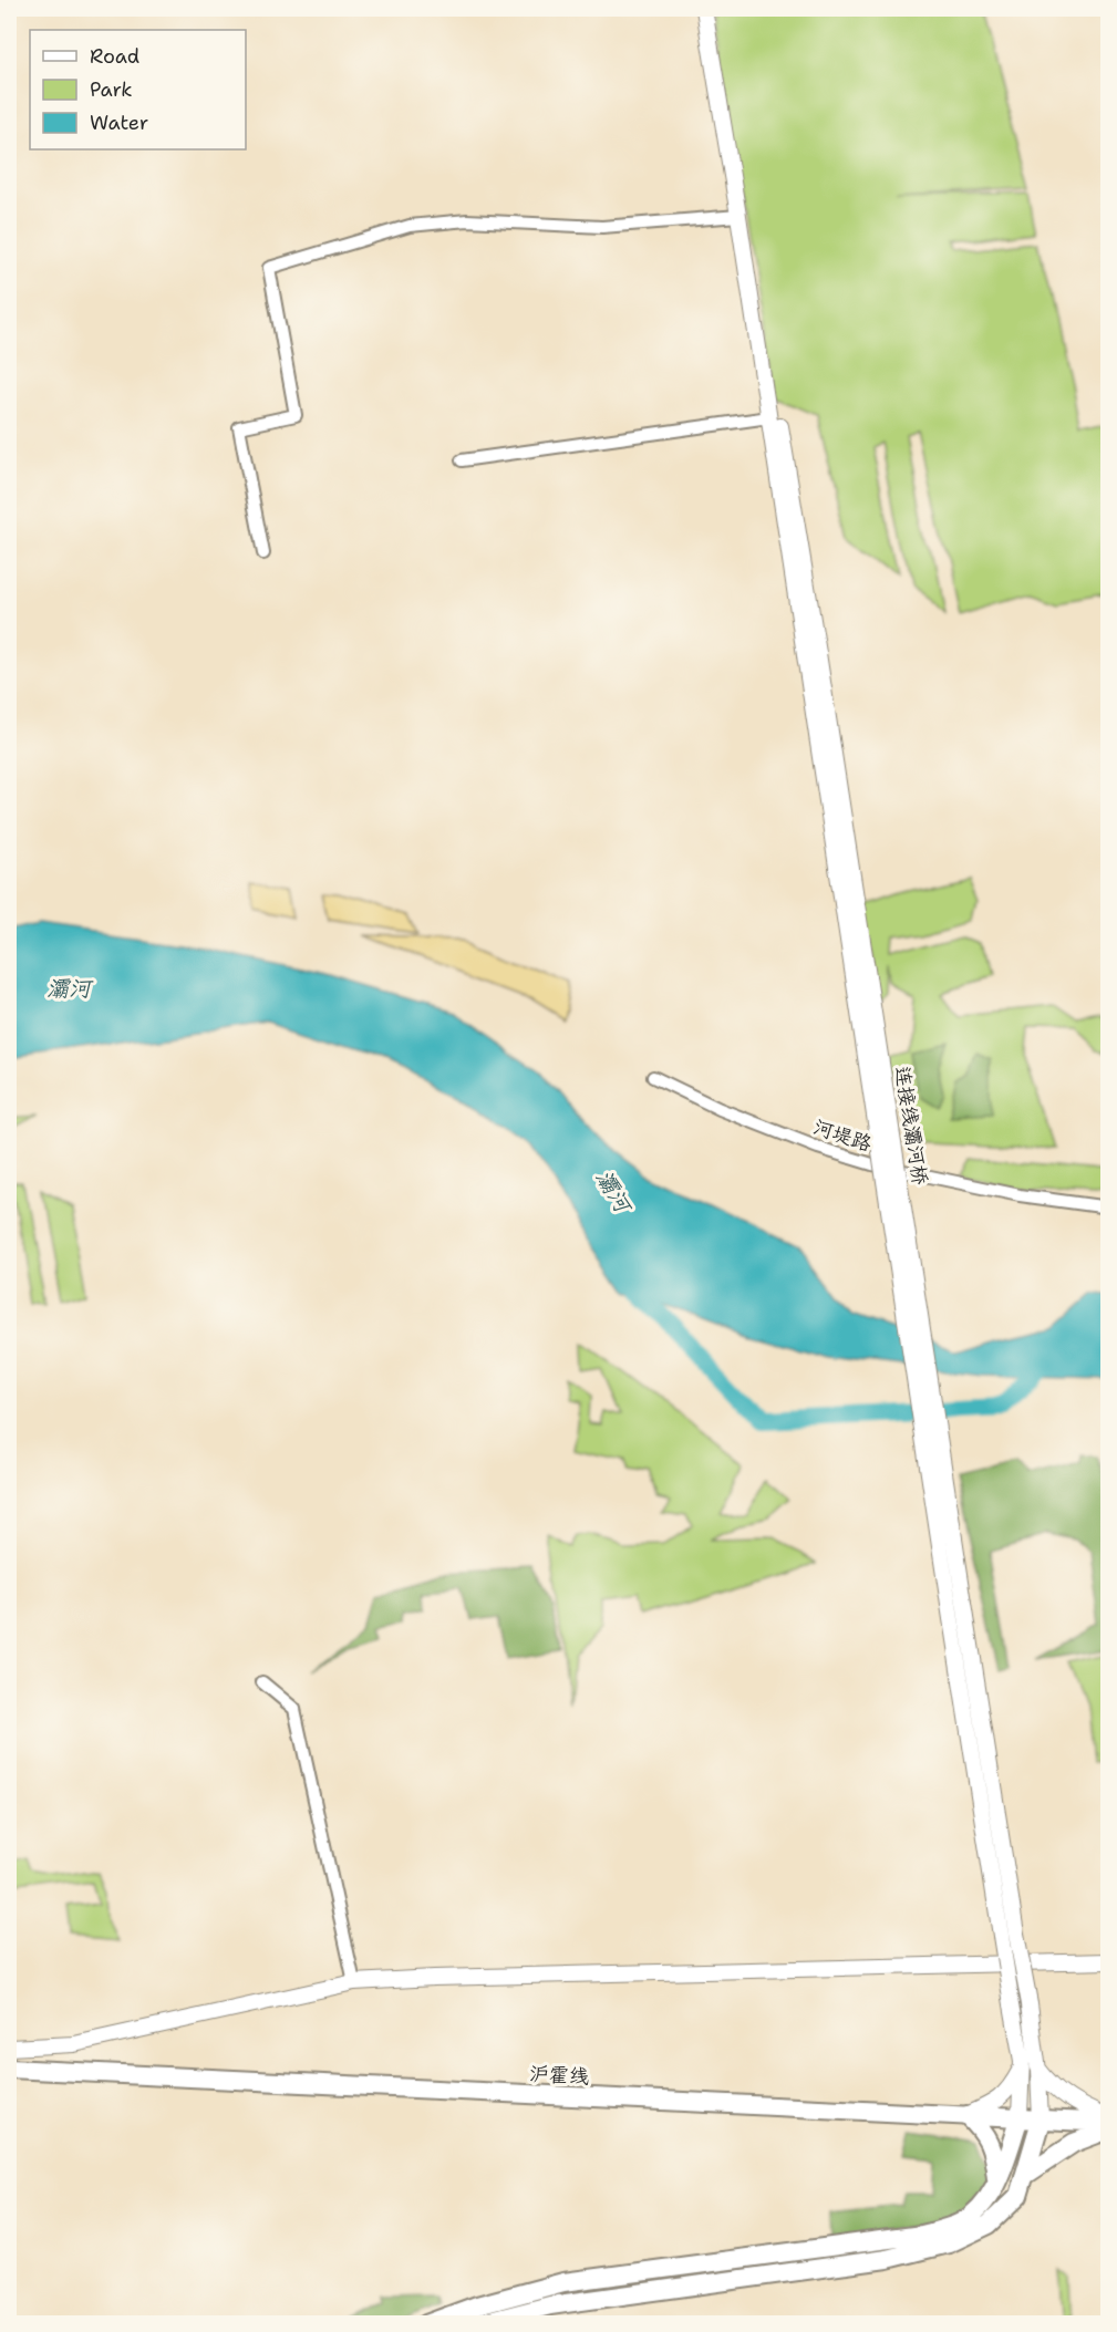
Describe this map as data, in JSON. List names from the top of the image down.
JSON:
{
  "streets": {
    "highway": ["沪霍线"],
    "main road": ["连接线灞河桥"],
    "street": ["河堤路"]
  },
  "crossings": [
    ["连接线灞河桥", "沪霍线"]
  ],
  "water": ["灞河"],
  "legend": ["Road", "Park", "Water"]
}
